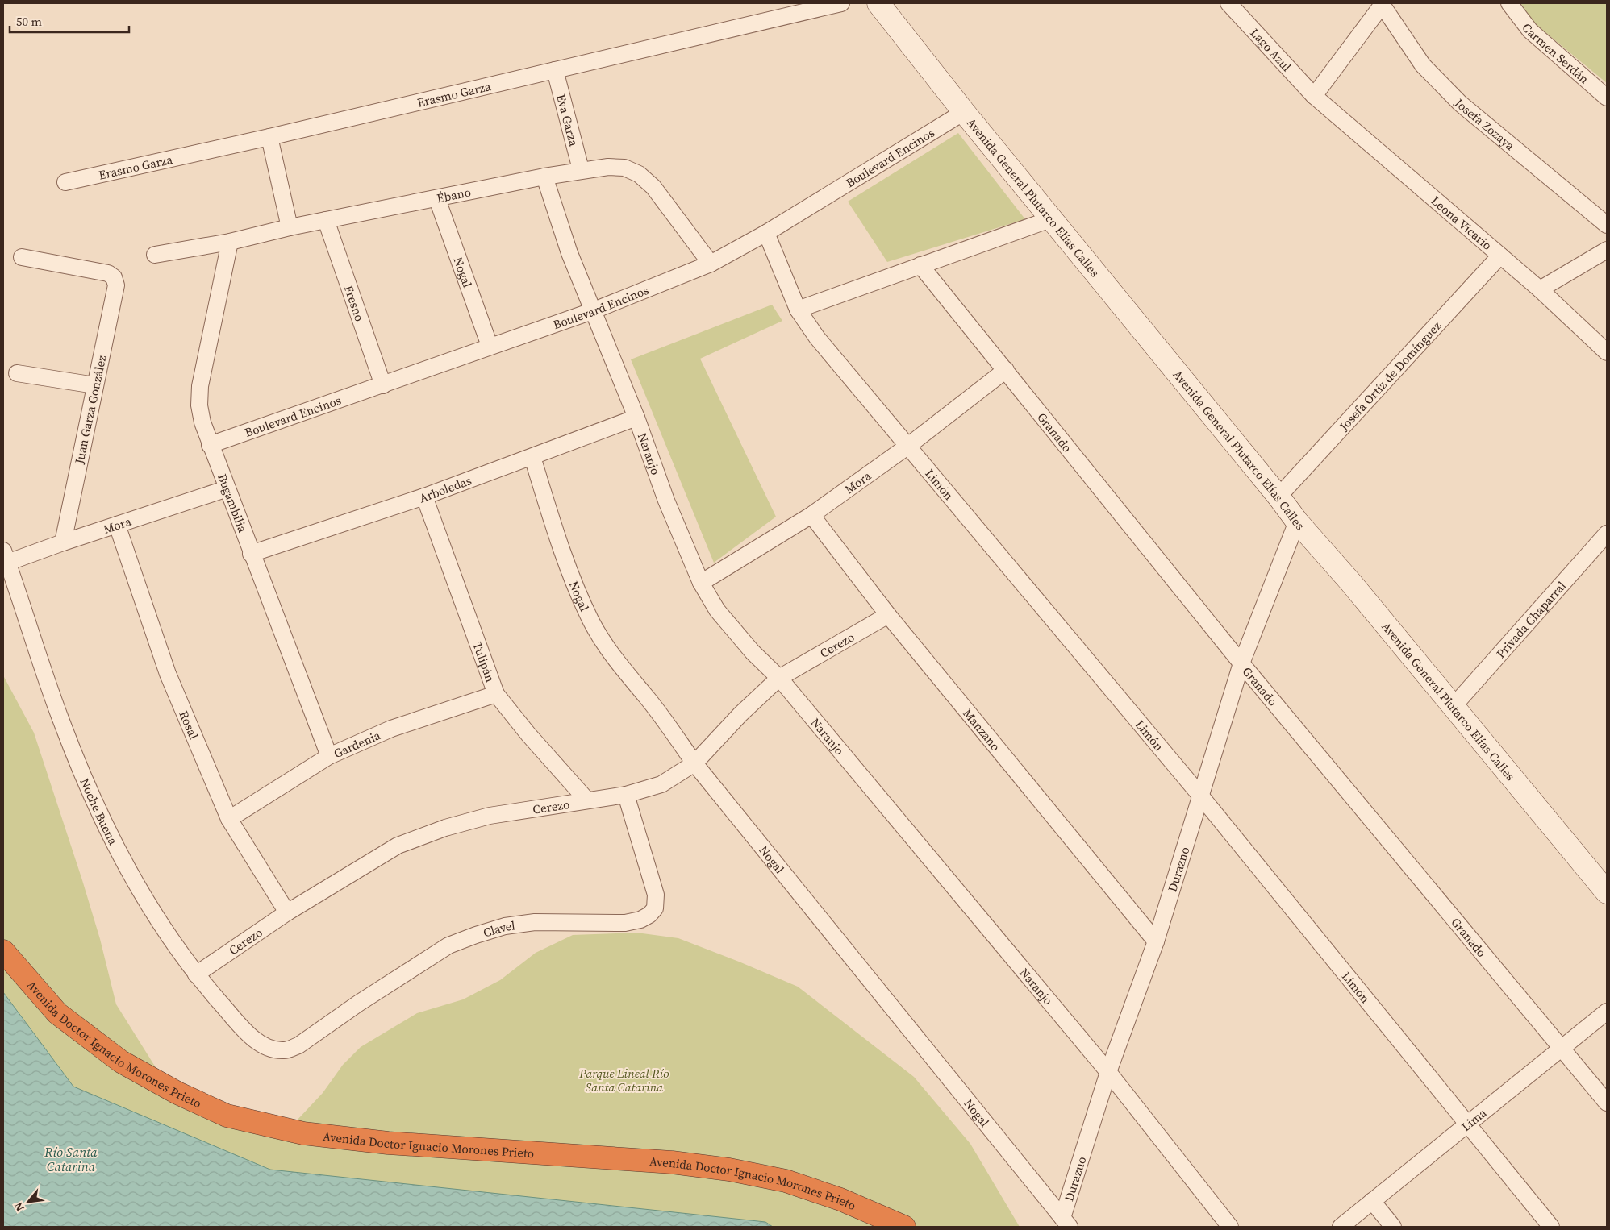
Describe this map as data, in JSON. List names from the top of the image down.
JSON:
{
  "streets": {
    "highway": ["Avenida Doctor Ignacio Morones Prieto"],
    "street": [
      "Lago Azul",
      "Carmen Serdán",
      "Erasmo Garza",
      "Eva Garza",
      "Josefa Zozaya",
      "Boulevard Encinos",
      "Ébano",
      "Avenida General Plutarco Elías Calles",
      "Leona Vicario",
      "Nogal",
      "Fresno",
      "Josefa Ortíz de Domínguez",
      "Juan Garza González",
      "Granado",
      "Naranjo",
      "Mora",
      "Limón",
      "Arboledas",
      "Bugambilia",
      "Privada Chaparral",
      "Cerezo",
      "Tulipán",
      "Rosal",
      "Manzano",
      "Gardenia",
      "Noche Buena",
      "Durazno",
      "Clavel",
      "Lima"
    ]
  },
  "crossings": [
    ["Lago Azul", "Leona Vicario"],
    ["Erasmo Garza", "Eva Garza"],
    ["Eva Garza", "Ébano"],
    ["Boulevard Encinos", "Ébano"],
    ["Boulevard Encinos", "Avenida General Plutarco Elías Calles"],
    ["Boulevard Encinos", "Nogal"],
    ["Boulevard Encinos", "Fresno"],
    ["Boulevard Encinos", "Naranjo"],
    ["Boulevard Encinos", "Limón"],
    ["Boulevard Encinos", "Bugambilia"],
    ["Ébano", "Nogal"],
    ["Ébano", "Fresno"],
    ["Ébano", "Naranjo"],
    ["Ébano", "Bugambilia"],
    ["Avenida General Plutarco Elías Calles", "Josefa Ortíz de Domínguez"],
    ["Avenida General Plutarco Elías Calles", "Privada Chaparral"],
    ["Avenida General Plutarco Elías Calles", "Durazno"],
    ["Leona Vicario", "Josefa Ortíz de Domínguez"],
    ["Nogal", "Arboledas"],
    ["Nogal", "Cerezo"],
    ["Nogal", "Durazno"],
    ["Juan Garza González", "Mora"],
    ["Granado", "Mora"],
    ["Granado", "Durazno"],
    ["Granado", "Lima"],
    ["Naranjo", "Mora"],
    ["Naranjo", "Arboledas"],
    ["Naranjo", "Cerezo"],
    ["Naranjo", "Durazno"],
    ["Mora", "Limón"],
    ["Mora", "Bugambilia"],
    ["Mora", "Rosal"],
    ["Mora", "Manzano"],
    ["Mora", "Noche Buena"],
    ["Limón", "Durazno"],
    ["Limón", "Lima"],
    ["Arboledas", "Bugambilia"],
    ["Arboledas", "Tulipán"],
    ["Bugambilia", "Gardenia"],
    ["Cerezo", "Tulipán"],
    ["Cerezo", "Rosal"],
    ["Cerezo", "Manzano"],
    ["Cerezo", "Noche Buena"],
    ["Cerezo", "Clavel"],
    ["Tulipán", "Gardenia"],
    ["Rosal", "Gardenia"],
    ["Manzano", "Durazno"],
    ["Noche Buena", "Clavel"]
  ],
  "water": ["Río Santa Catarina"],
  "parks": ["Parque Lineal Río Santa Catarina"],
  "scale_bar": "50 m",
  "north": "bottom left"
}
